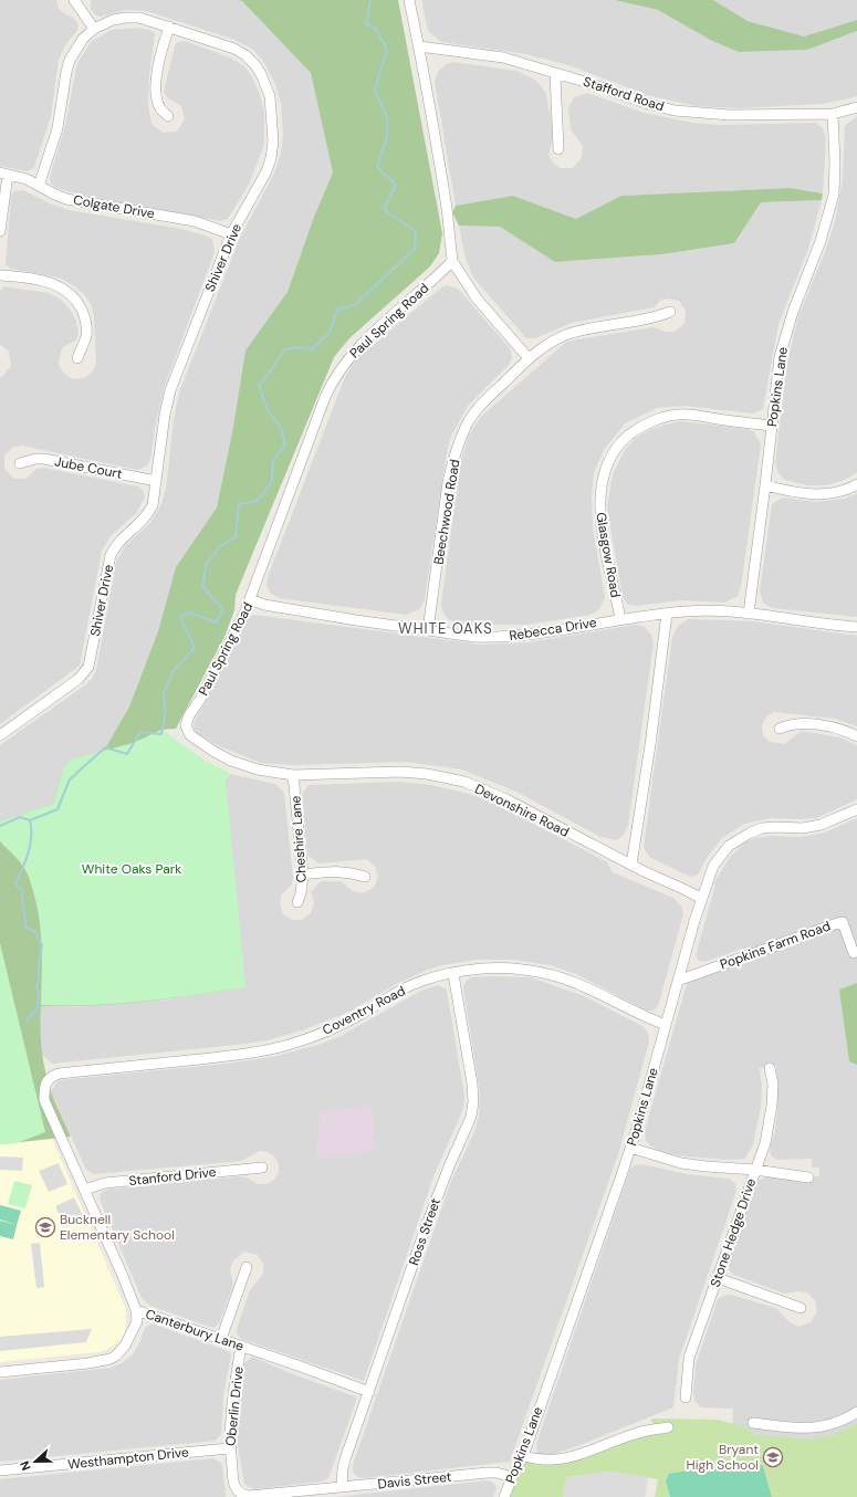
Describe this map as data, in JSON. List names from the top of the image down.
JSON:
{
  "streets": {
    "street": [
      "Stafford Road",
      "Colgate Drive",
      "Shiver Drive",
      "Paul Spring Road",
      "Popkins Lane",
      "Jube Court",
      "Beechwood Road",
      "Glasgow Road",
      "Rebecca Drive",
      "Devonshire Road",
      "Cheshire Lane",
      "Popkins Farm Road",
      "Coventry Road",
      "Stanford Drive",
      "Ross Street",
      "Stone Hedge Drive",
      "Canterbury Lane",
      "Oberlin Drive",
      "Westhampton Drive",
      "Davis Street"
    ]
  },
  "crossings": [
    ["Stafford Road", "Popkins Lane"],
    ["Colgate Drive", "Shiver Drive"],
    ["Shiver Drive", "Jube Court"],
    ["Paul Spring Road", "Rebecca Drive"],
    ["Paul Spring Road", "Devonshire Road"],
    ["Popkins Lane", "Glasgow Road"],
    ["Popkins Lane", "Rebecca Drive"],
    ["Popkins Lane", "Devonshire Road"],
    ["Popkins Lane", "Popkins Farm Road"],
    ["Popkins Lane", "Coventry Road"],
    ["Popkins Lane", "Davis Street"],
    ["Beechwood Road", "Rebecca Drive"],
    ["Glasgow Road", "Rebecca Drive"],
    ["Devonshire Road", "Cheshire Lane"],
    ["Coventry Road", "Ross Street"],
    ["Coventry Road", "Canterbury Lane"],
    ["Stanford Drive", "Canterbury Lane"],
    ["Ross Street", "Canterbury Lane"],
    ["Ross Street", "Davis Street"],
    ["Canterbury Lane", "Oberlin Drive"],
    ["Oberlin Drive", "Westhampton Drive"],
    ["Oberlin Drive", "Davis Street"]
  ],
  "districts": ["WHITE OAKS"],
  "parks": ["White Oaks Park"],
  "places": {
    "school or university": ["Bucknell Elementary School", "Bryant High School"]
  },
  "north": "left"
}
